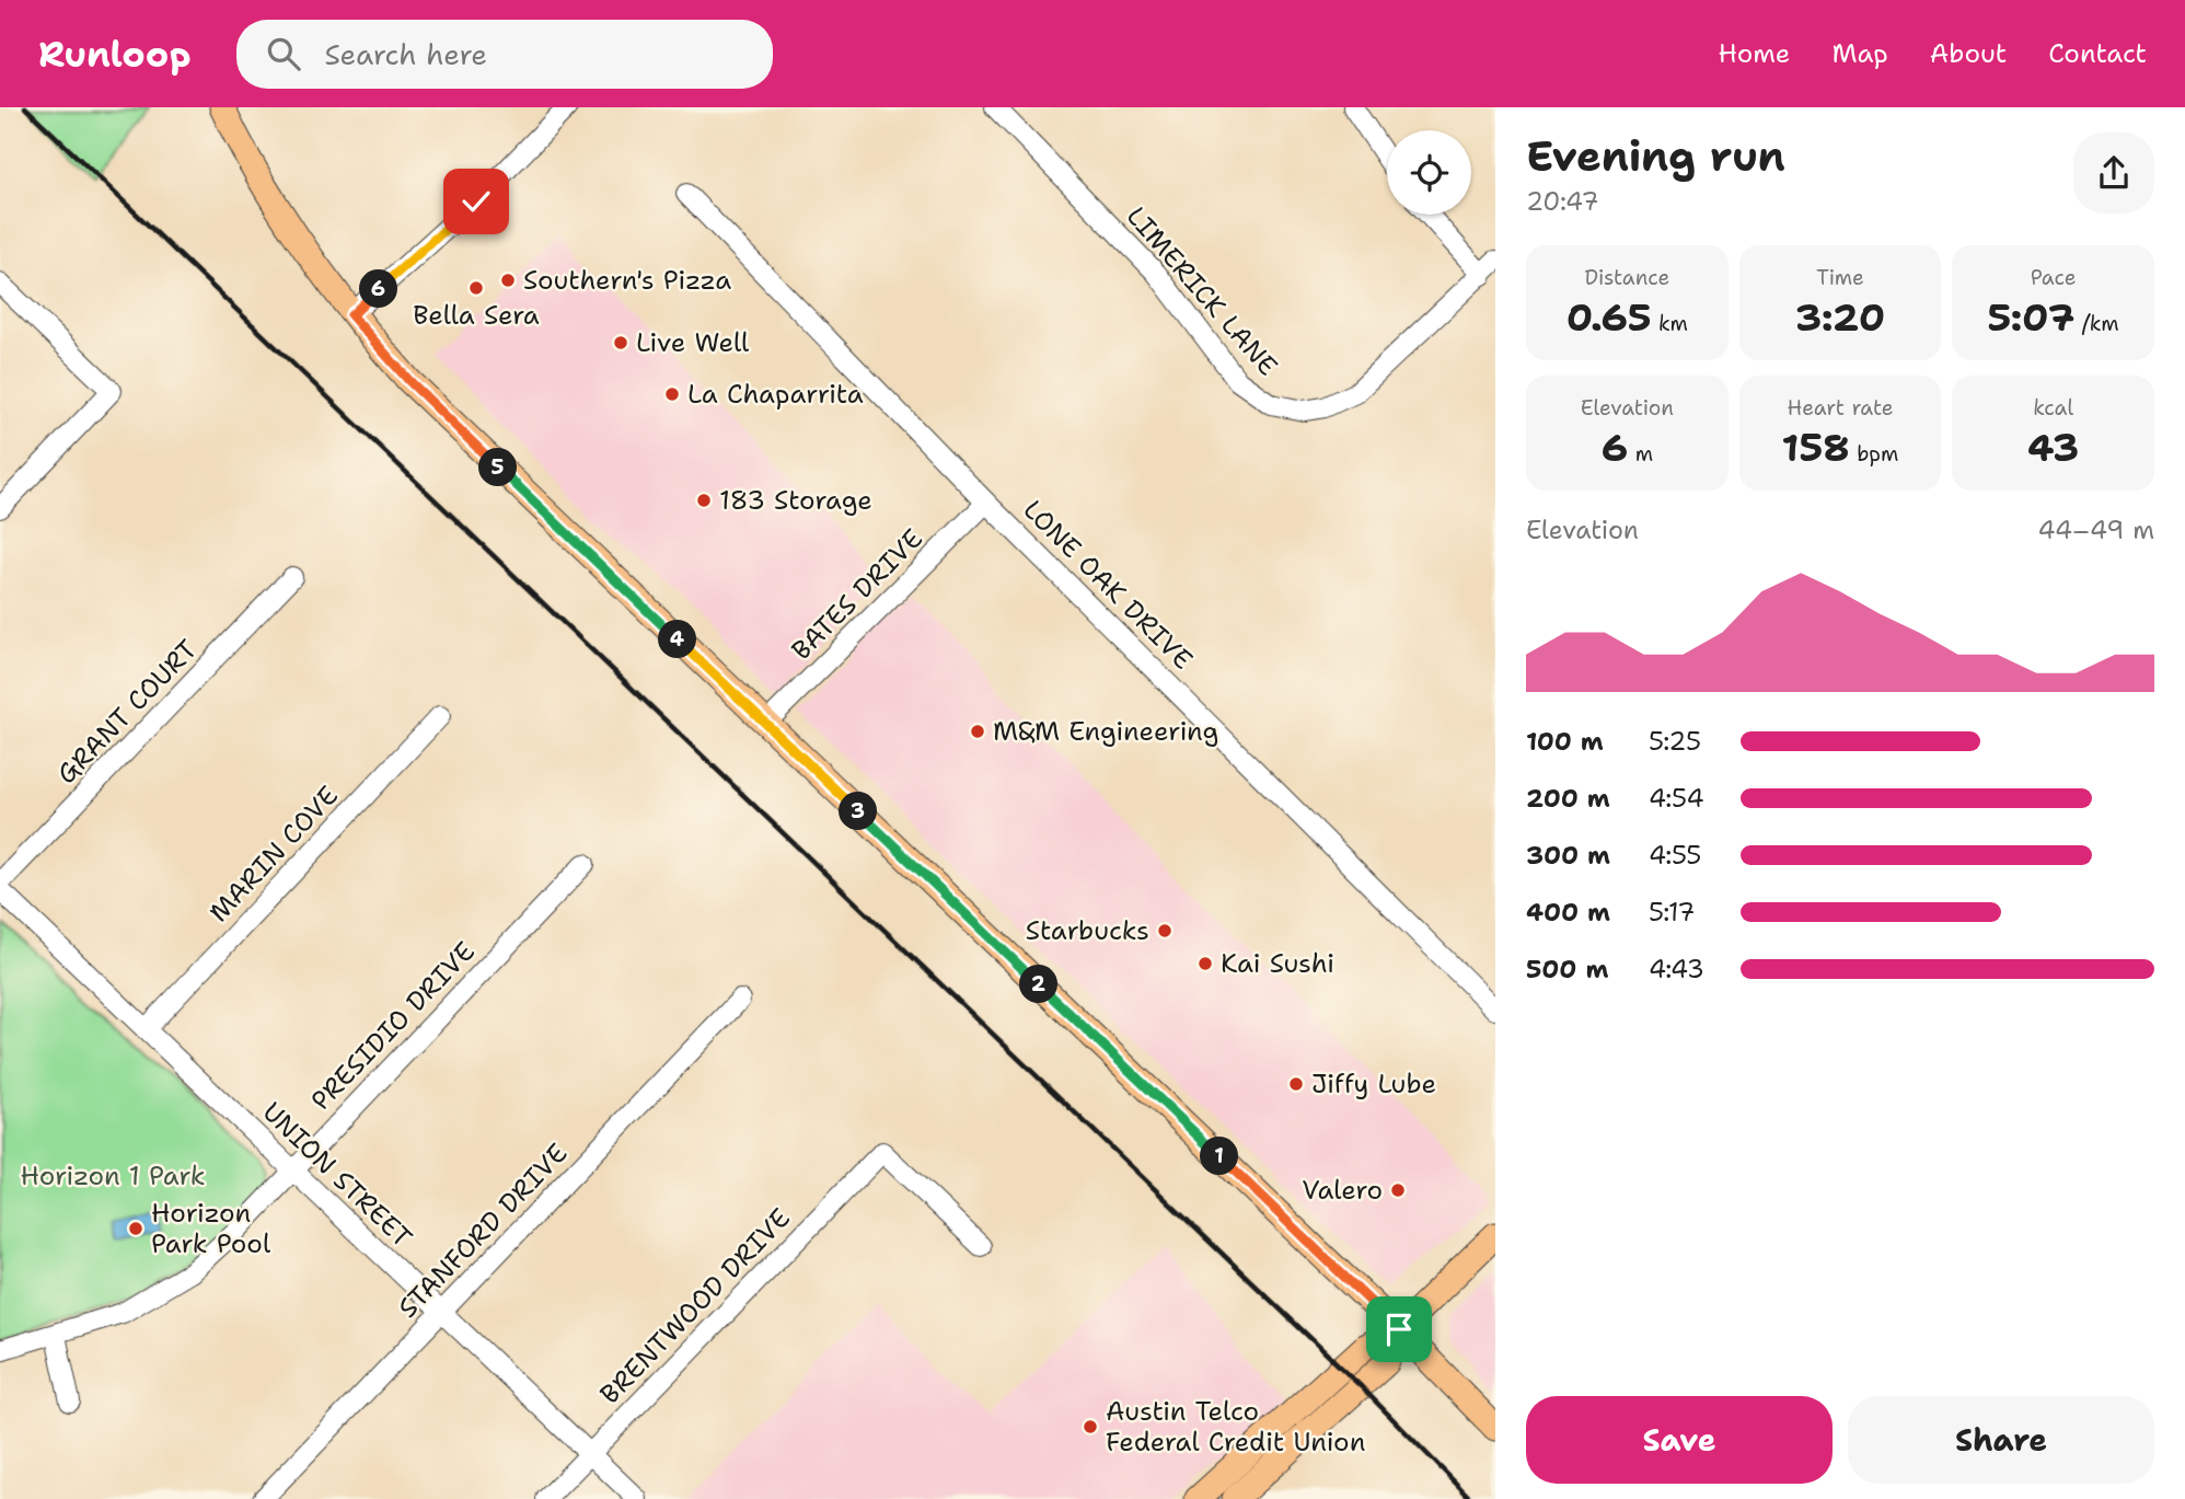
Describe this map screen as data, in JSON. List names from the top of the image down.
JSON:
{
  "streets": {
    "street": [
      "LIMERICK LANE",
      "LONE OAK DRIVE",
      "BATES DRIVE",
      "GRANT COURT",
      "MARIN COVE",
      "PRESIDIO DRIVE",
      "UNION STREET",
      "STANFORD DRIVE",
      "BRENTWOOD DRIVE"
    ]
  },
  "crossings": [
    ["LONE OAK DRIVE", "BATES DRIVE"],
    ["MARIN COVE", "UNION STREET"],
    ["PRESIDIO DRIVE", "UNION STREET"],
    ["UNION STREET", "STANFORD DRIVE"],
    ["UNION STREET", "BRENTWOOD DRIVE"]
  ],
  "parks": ["Horizon 1 Park"],
  "places": [
    "Southern's Pizza",
    "Bella Sera",
    "Live Well",
    "La Chaparrita",
    "183 Storage",
    "M&M Engineering",
    "Starbucks",
    "Kai Sushi",
    "Jiffy Lube",
    "Valero",
    "Horizon Park Pool",
    "Austin Telco Federal Credit Union"
  ],
  "page": {
    "header": "Runloop",
    "search": "Search here",
    "nav": [
      "Home",
      "Map",
      "About",
      "Contact"
    ],
    "heading": ["Evening run", "20:47"],
    "stats": [
      ["Distance", "0.65 km"],
      ["Time", "3:20"],
      ["Pace", "5:07 /km"],
      ["Elevation", "6 m"],
      ["Heart rate", "158 bpm"],
      ["kcal", "43"]
    ],
    "pins": [
      "6",
      "5",
      "4",
      "3",
      "2",
      "1"
    ],
    "chart": ["Elevation", "44–49 m"],
    "list": [
      {
        "name": "100 m",
        "note": "5:25"
      },
      {
        "name": "200 m",
        "note": "4:54"
      },
      {
        "name": "300 m",
        "note": "4:55"
      },
      {
        "name": "400 m",
        "note": "5:17"
      },
      {
        "name": "500 m",
        "note": "4:43"
      }
    ],
    "buttons": ["Save", "Share"]
  }
}
